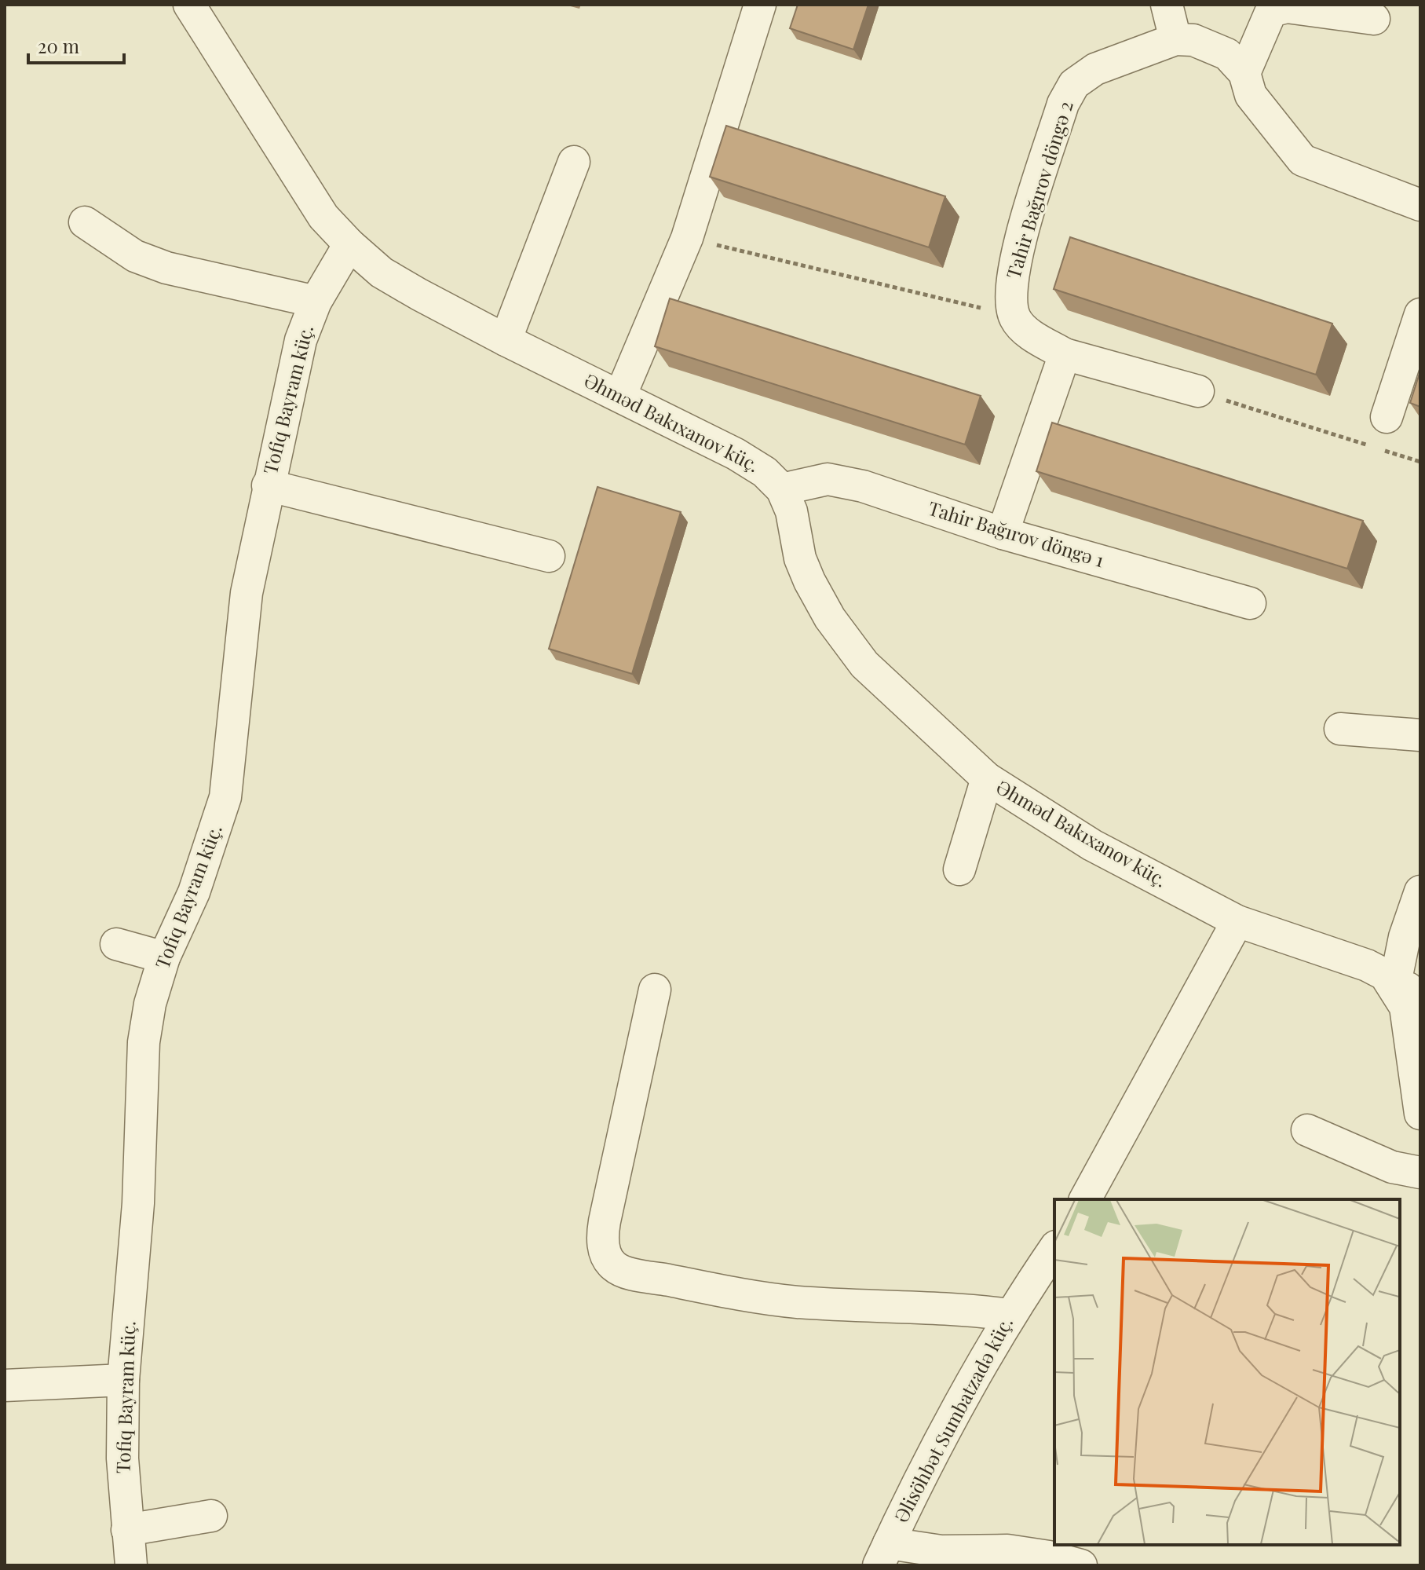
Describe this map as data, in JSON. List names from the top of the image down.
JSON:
{
  "streets": {
    "street": [
      "Tahir Bağırov döngə 2",
      "Tofiq Bayram küç.",
      "Əhməd Bakıxanov küç.",
      "Tahir Bağırov döngə 1",
      "Əlisöhbət Sumbatzadə küç."
    ]
  },
  "crossings": [
    ["Tofiq Bayram küç.", "Əhməd Bakıxanov küç."],
    ["Əhməd Bakıxanov küç.", "Tahir Bağırov döngə 1"]
  ],
  "scale_bar": "20 m"
}
